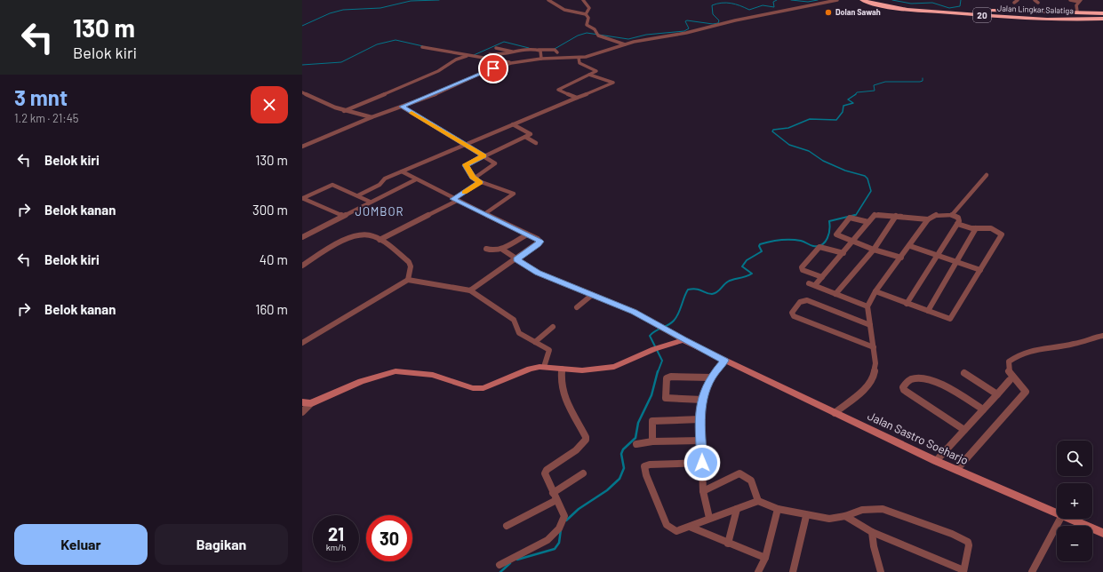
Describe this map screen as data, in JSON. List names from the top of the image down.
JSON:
{
  "streets": {
    "highway": ["Jalan Lingkar Salatiga", "20"],
    "street": ["Jalan Sastro Soeharjo"]
  },
  "districts": ["JOMBOR"],
  "places": ["Dolan Sawah"],
  "page": {
    "turn": ["130 m", "Belok kiri"],
    "heading": ["3 mnt", "1.2 km · 21:45"],
    "list": [
      {
        "name": "Belok kiri",
        "value": "130 m"
      },
      {
        "name": "Belok kanan",
        "value": "300 m"
      },
      {
        "name": "Belok kiri",
        "value": "40 m"
      },
      {
        "name": "Belok kanan",
        "value": "160 m"
      }
    ],
    "map_buttons": ["+", "−"],
    "speed": "21 km/h",
    "limit": "30",
    "buttons": ["Keluar", "Bagikan"]
  }
}
